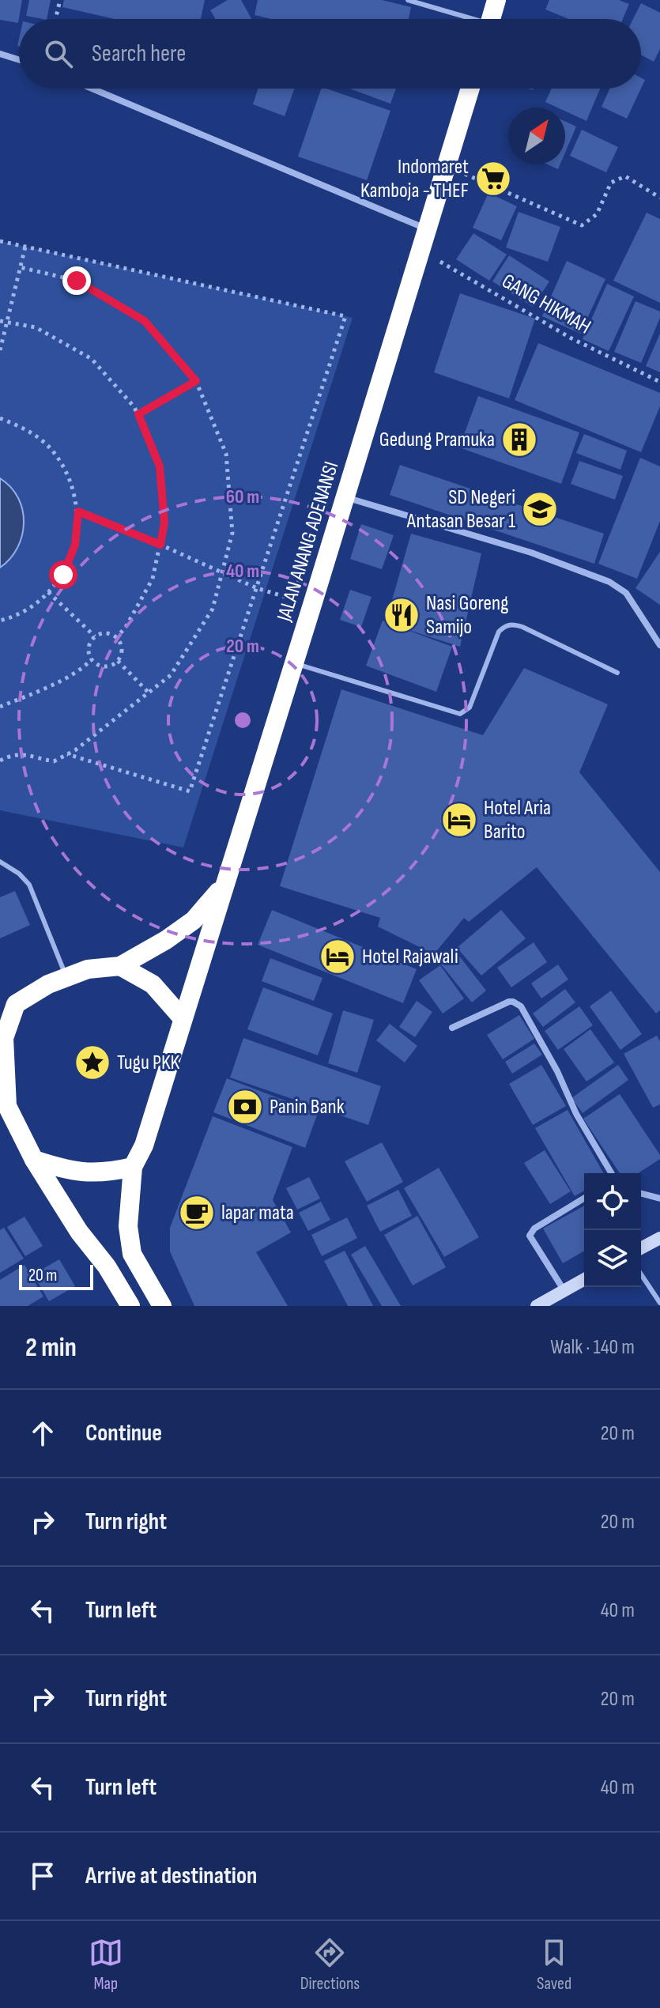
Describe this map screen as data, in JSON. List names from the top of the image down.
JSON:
{
  "streets": {
    "highway": ["JALAN ANANG ADENANSI"],
    "path": ["GANG HIKMAH"]
  },
  "crossings": [
    ["GANG HIKMAH", "JALAN ANANG ADENANSI"]
  ],
  "places": {
    "supermarket": ["Indomaret Kamboja - THEF"],
    "building": ["Gedung Pramuka"],
    "school or university": ["SD Negeri Antasan Besar 1"],
    "restaurant": ["Nasi Goreng Samijo"],
    "hotel": ["Hotel Aria Barito", "Hotel Rajawali"],
    "place": ["Tugu PKK"],
    "bank": ["Panin Bank"],
    "cafe": ["lapar mata"]
  },
  "scale_bar": "20 m",
  "north": "top right",
  "page": {
    "search": "Search here",
    "scale": "20 m",
    "heading": ["2 min", "Walk · 140 m"],
    "list": [
      ["Continue", "20 m"],
      ["Turn right", "20 m"],
      ["Turn left", "40 m"],
      ["Turn right", "20 m"],
      ["Turn left", "40 m"],
      "Arrive at destination"
    ],
    "nav": ["Map", "Directions", "Saved"]
  },
  "rings": ["60 m", "40 m", "20 m"]
}
